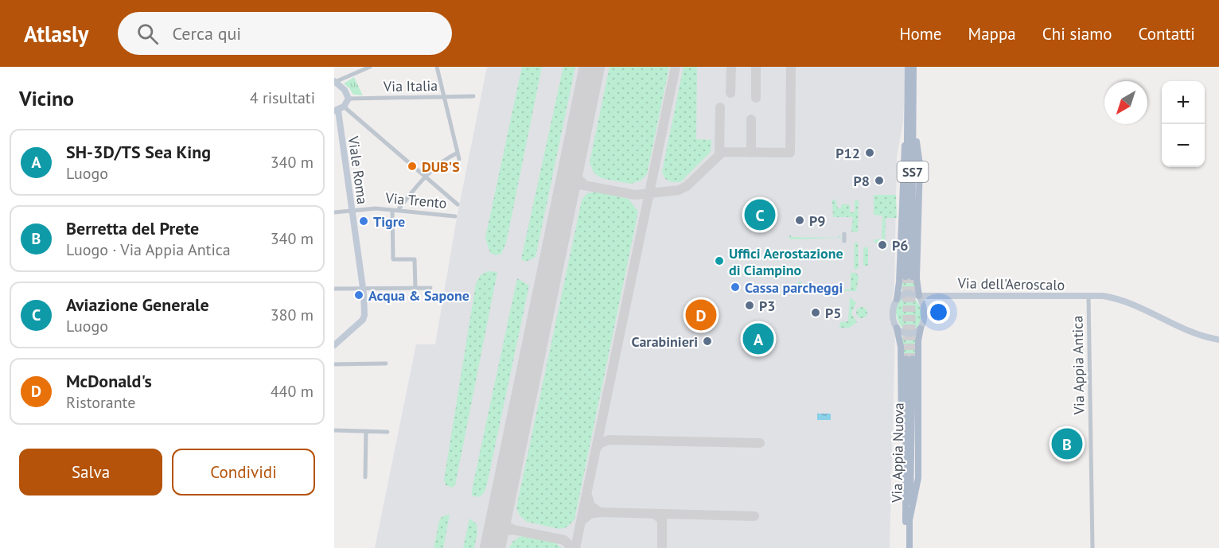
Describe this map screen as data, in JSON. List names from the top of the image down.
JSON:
{
  "streets": {
    "main road": ["SS7", "Via Appia Nuova"],
    "street": [
      "Via Italia",
      "Viale Roma",
      "Via Trento",
      "Via dell'Aeroscalo",
      "Via Appia Antica"
    ]
  },
  "crossings": [
    ["Viale Roma", "Via Trento"],
    ["Via dell'Aeroscalo", "Via Appia Antica"]
  ],
  "places": [
    "P12",
    "DUB'S",
    "P8",
    "P9",
    "Tigre",
    "P6",
    "Uffici Aerostazione di Ciampino",
    "Cassa parcheggi",
    "Acqua & Sapone",
    "P3",
    "P5",
    "Carabinieri"
  ],
  "north": "bottom left",
  "page": {
    "header": "Atlasly",
    "search": "Cerca qui",
    "nav": [
      "Home",
      "Mappa",
      "Chi siamo",
      "Contatti"
    ],
    "heading": ["Vicino", "4 risultati"],
    "map_buttons": ["+", "−"],
    "list": [
      {
        "mark": "A",
        "name": "SH-3D/TS Sea King",
        "note": "Luogo",
        "value": "340 m"
      },
      {
        "mark": "B",
        "name": "Berretta del Prete",
        "note": "Luogo · Via Appia Antica",
        "value": "340 m"
      },
      {
        "mark": "C",
        "name": "Aviazione Generale",
        "note": "Luogo",
        "value": "380 m"
      },
      {
        "mark": "D",
        "name": "McDonald's",
        "note": "Ristorante",
        "value": "440 m"
      }
    ],
    "pins": [
      "C",
      "D",
      "A",
      "B"
    ],
    "buttons": ["Salva", "Condividi"]
  }
}
